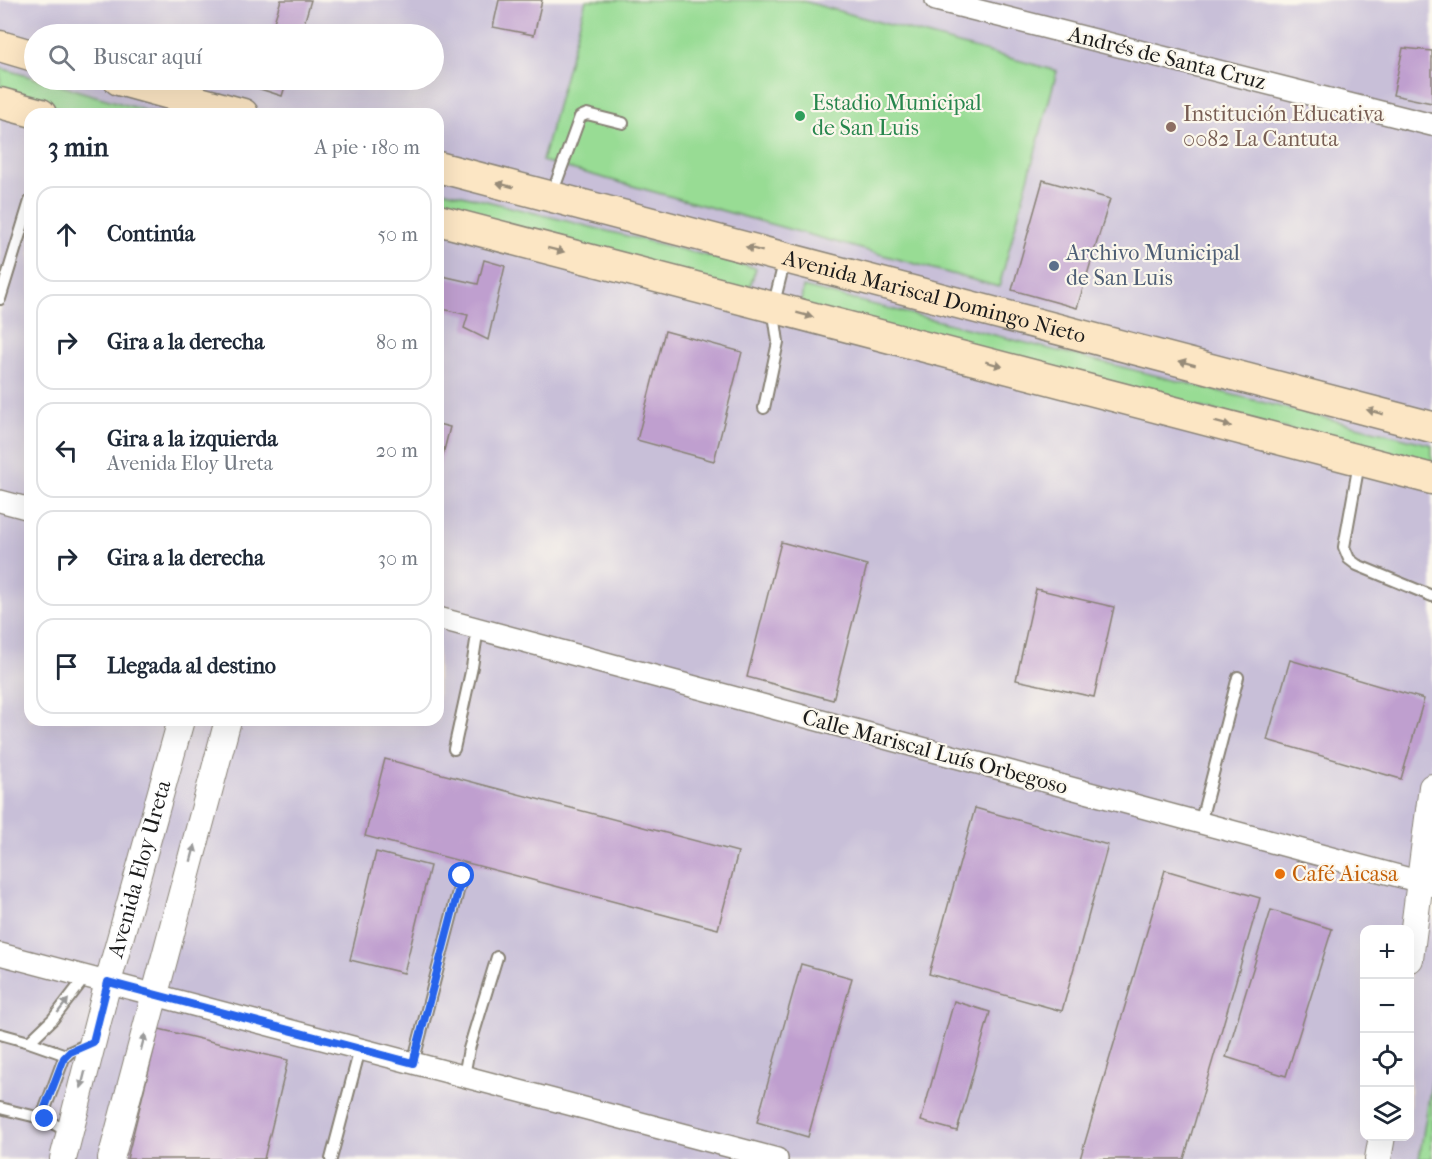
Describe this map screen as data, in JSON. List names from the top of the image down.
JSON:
{
  "streets": {
    "main road": ["Avenida Mariscal Domingo Nieto"],
    "street": ["Andrés de Santa Cruz", "Calle Mariscal Luís Orbegoso", "Avenida Eloy Ureta"]
  },
  "places": [
    "Estadio Municipal de San Luis",
    "Institución Educativa 0082 La Cantuta",
    "Archivo Municipal de San Luis",
    "Café Aicasa"
  ],
  "page": {
    "search": "Buscar aquí",
    "heading": ["3 min", "A pie · 180 m"],
    "list": [
      ["Continúa", "50 m"],
      ["Gira a la derecha", "80 m"],
      ["Gira a la izquierda", "Avenida Eloy Ureta", "20 m"],
      ["Gira a la derecha", "30 m"],
      "Llegada al destino"
    ],
    "map_buttons": ["+", "−"]
  }
}
